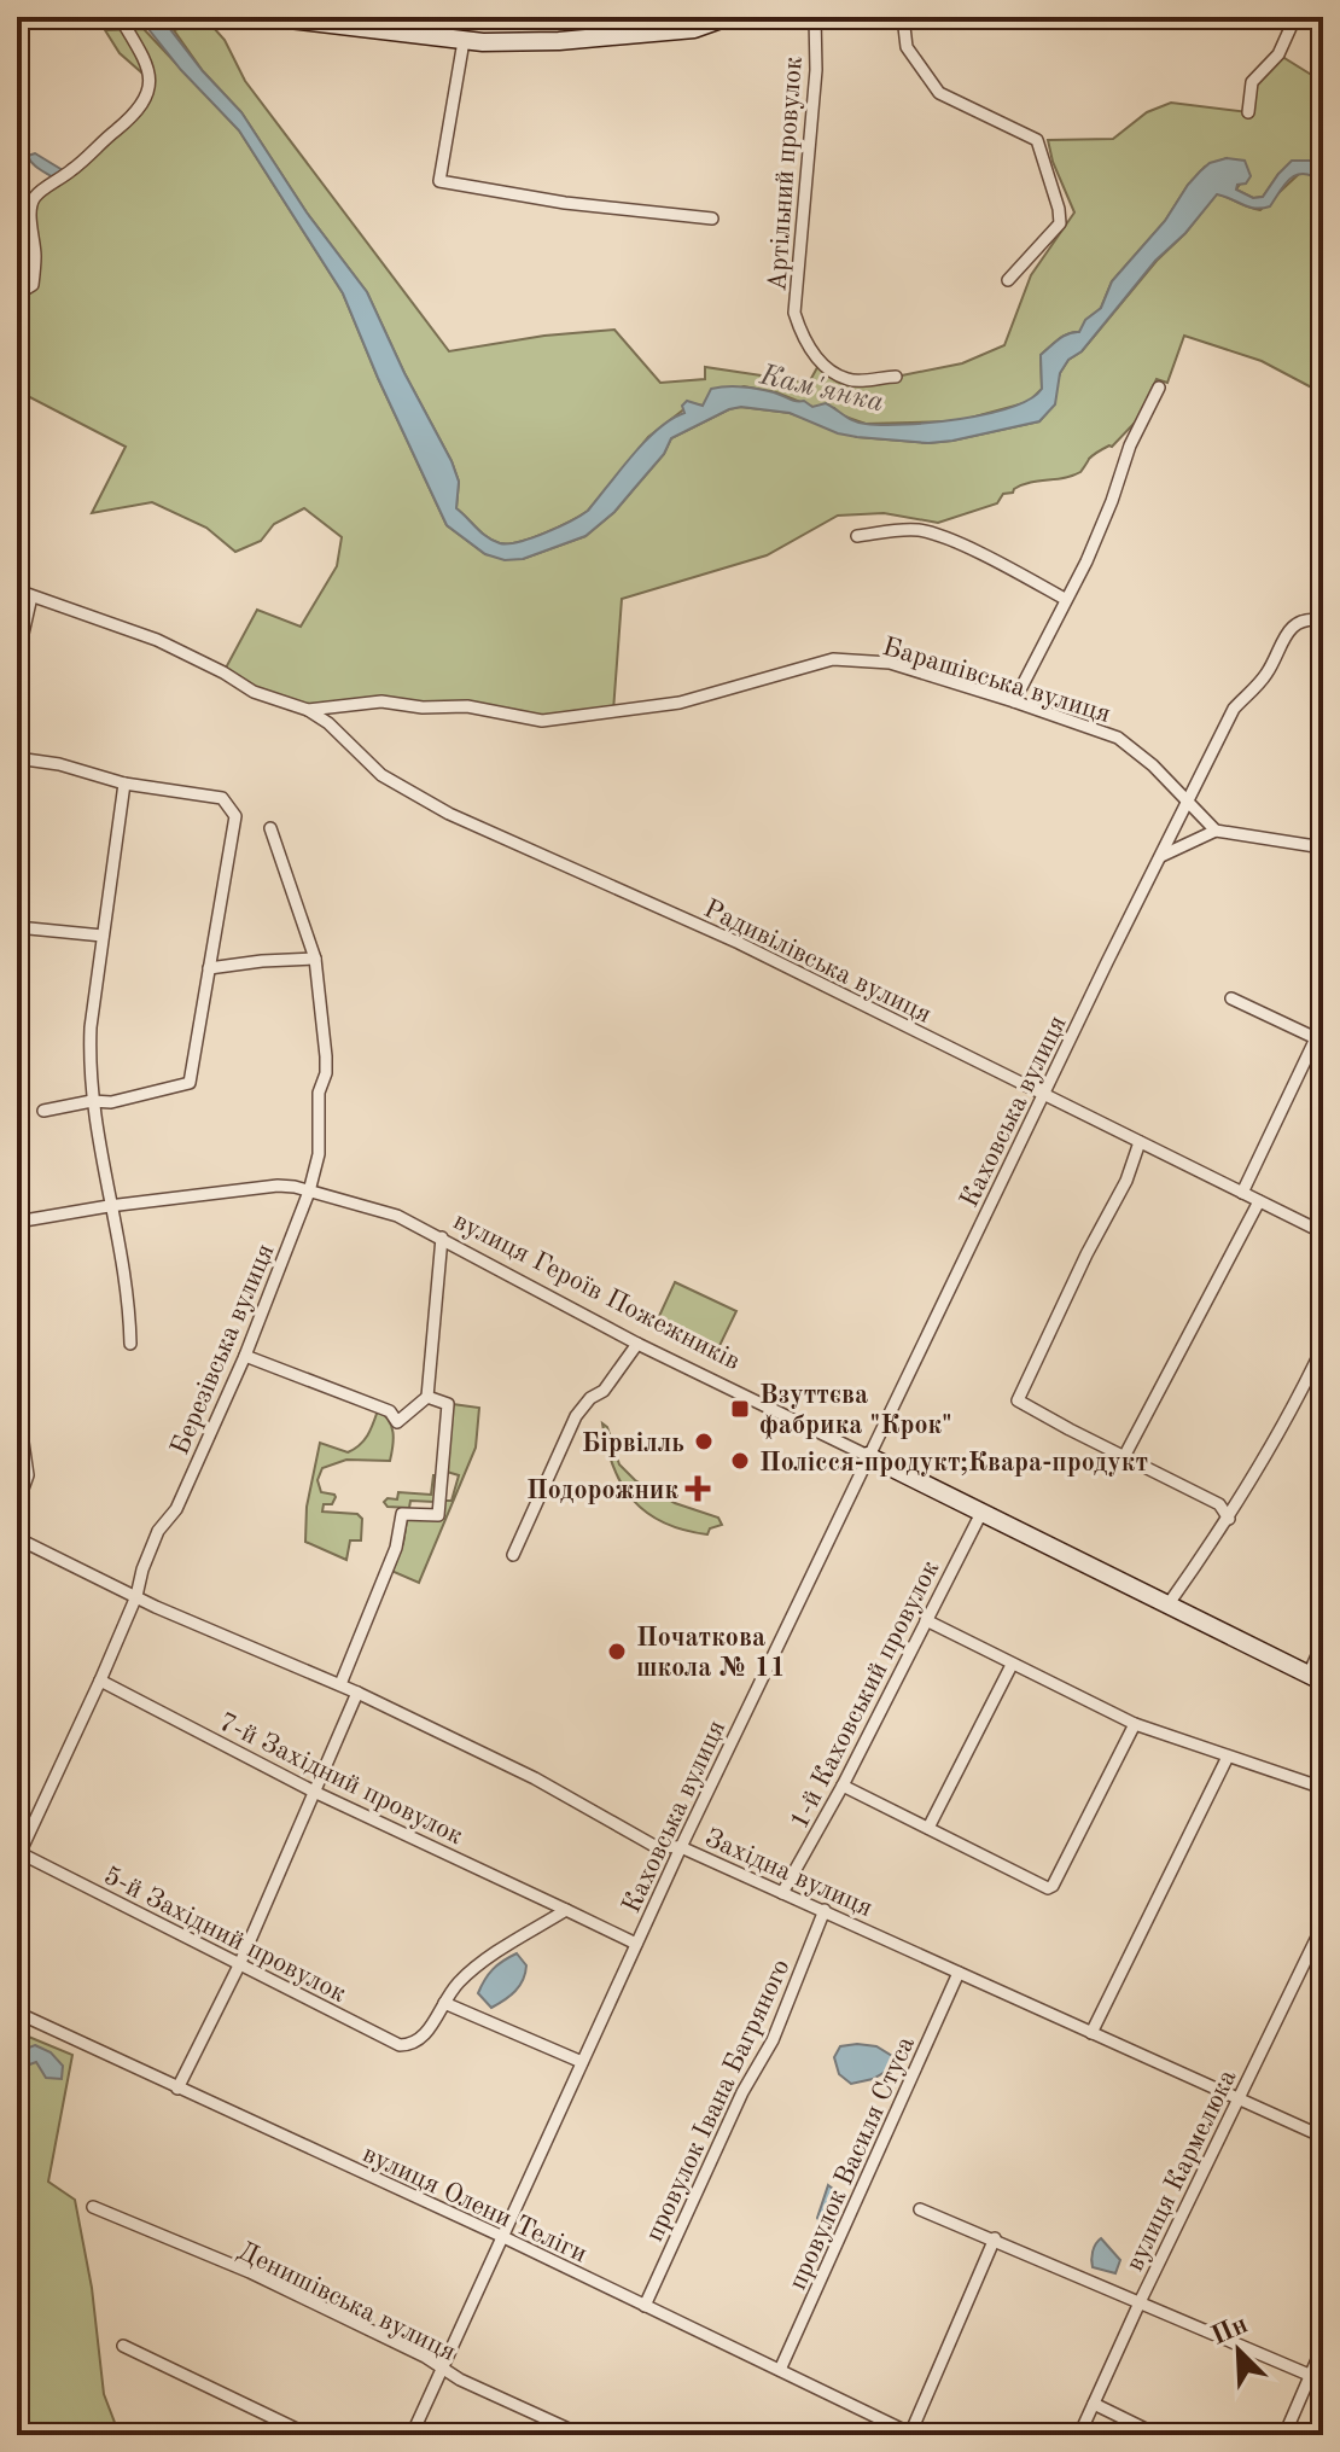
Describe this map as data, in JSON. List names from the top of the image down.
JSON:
{
  "streets": {
    "street": [
      "Артільний провулок",
      "Барашівська вулиця",
      "Радивілівська вулиця",
      "Каховська вулиця",
      "вулиця Героїв Пожежників",
      "Березівська вулиця",
      "1-й Каховський провулок",
      "7-й Західний провулок",
      "Західна вулиця",
      "5-й Західний провулок",
      "провулок Івана Багряного",
      "провулок Василя Стуса",
      "вулиця Кармелюка",
      "вулиця Олени Теліги",
      "Денишівська вулиця"
    ]
  },
  "crossings": [
    ["Барашівська вулиця", "Радивілівська вулиця"],
    ["Барашівська вулиця", "Каховська вулиця"],
    ["Радивілівська вулиця", "Каховська вулиця"],
    ["Каховська вулиця", "вулиця Героїв Пожежників"],
    ["Каховська вулиця", "7-й Західний провулок"],
    ["Каховська вулиця", "Західна вулиця"],
    ["Каховська вулиця", "вулиця Олени Теліги"],
    ["Каховська вулиця", "Денишівська вулиця"],
    ["вулиця Героїв Пожежників", "Березівська вулиця"],
    ["вулиця Героїв Пожежників", "1-й Каховський провулок"],
    ["Березівська вулиця", "7-й Західний провулок"],
    ["Березівська вулиця", "Західна вулиця"],
    ["Березівська вулиця", "5-й Західний провулок"],
    ["1-й Каховський провулок", "Західна вулиця"],
    ["Західна вулиця", "провулок Івана Багряного"],
    ["Західна вулиця", "провулок Василя Стуса"],
    ["Західна вулиця", "вулиця Кармелюка"],
    ["провулок Івана Багряного", "вулиця Олени Теліги"],
    ["провулок Василя Стуса", "вулиця Олени Теліги"]
  ],
  "water": ["Кам'янка"],
  "places": {
    "transit": ["Взуттєва фабрика \"Крок\""],
    "other": ["Бірвілль", "Полісся-продукт;Квара-продукт", "Початкова школа № 11"],
    "health": ["Подорожник"]
  },
  "north": "top left"
}
